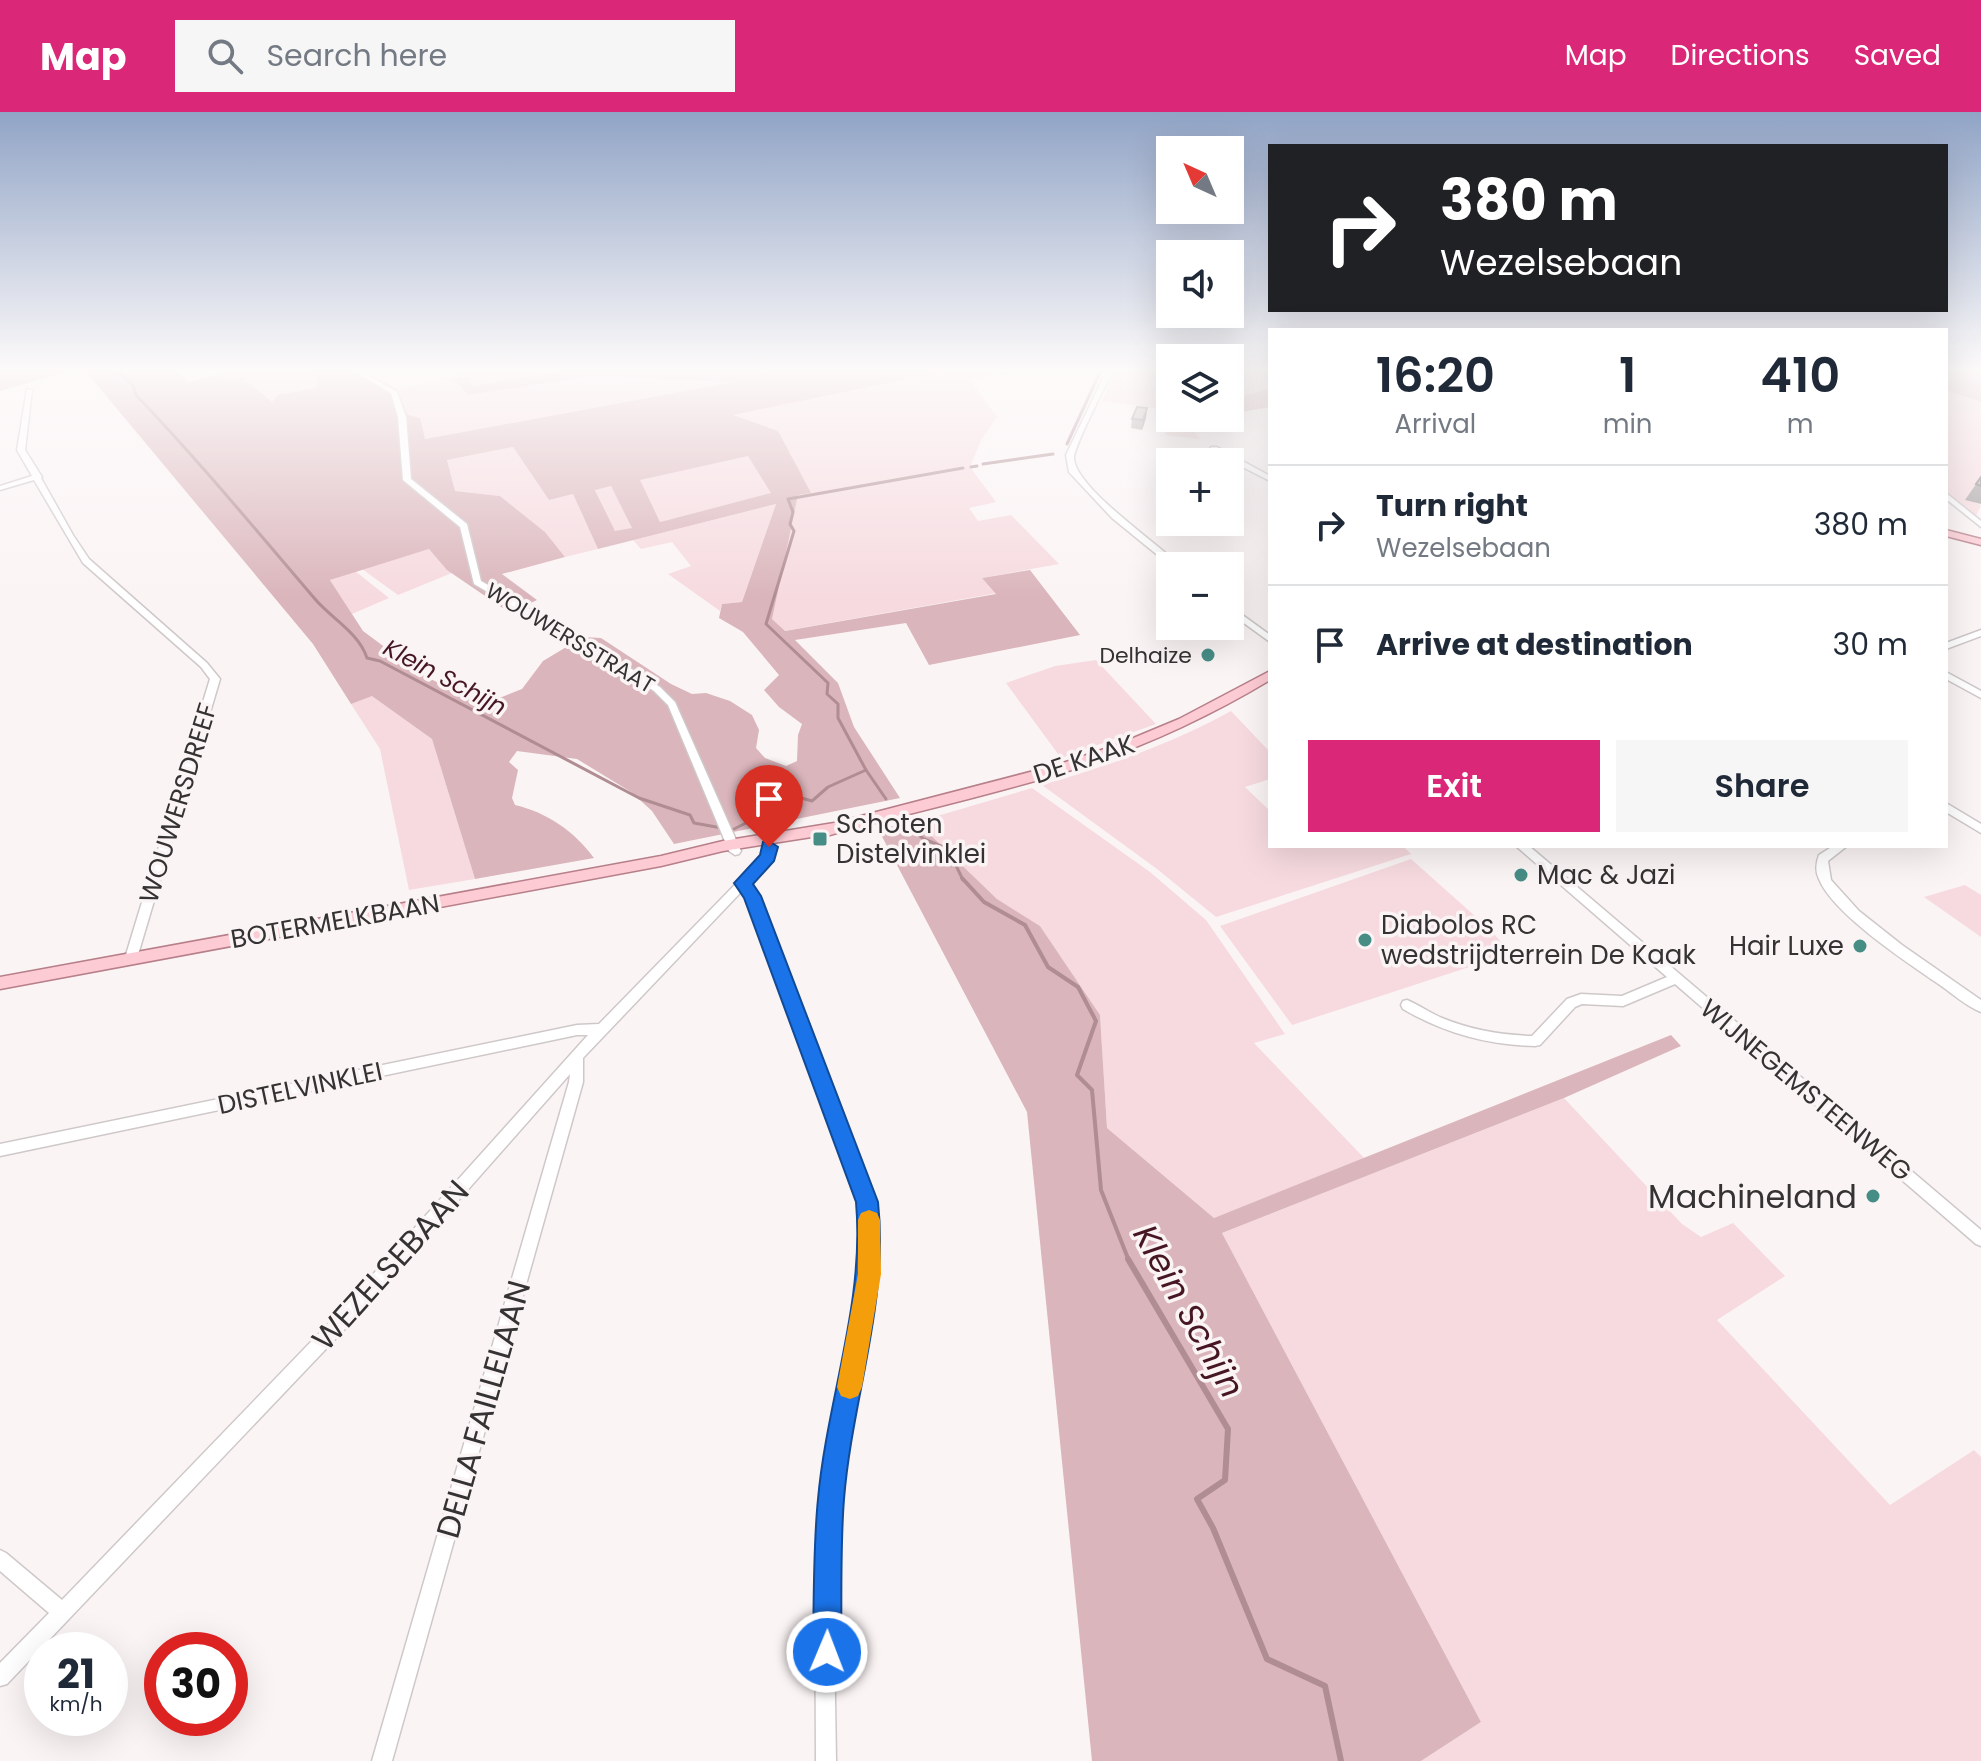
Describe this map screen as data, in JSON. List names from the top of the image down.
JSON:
{
  "streets": {
    "main road": ["DE KAAK", "BOTERMELKBAAN"],
    "street": [
      "WOUWERSSTRAAT",
      "WOUWERSDREEF",
      "DISTELVINKLEI",
      "WIJNEGEMSTEENWEG",
      "WEZELSEBAAN",
      "DELLA FAILLELAAN"
    ]
  },
  "crossings": [
    ["WOUWERSSTRAAT", "BOTERMELKBAAN"],
    ["DE KAAK", "BOTERMELKBAAN"],
    ["WOUWERSDREEF", "BOTERMELKBAAN"],
    ["BOTERMELKBAAN", "WEZELSEBAAN"],
    ["DISTELVINKLEI", "WEZELSEBAAN"],
    ["WEZELSEBAAN", "DELLA FAILLELAAN"]
  ],
  "water": ["Klein Schijn"],
  "places": {
    "other": [
      "Delhaize",
      "Mac & Jazi",
      "Diabolos RC wedstrijdterrein De Kaak",
      "Hair Luxe",
      "Machineland"
    ],
    "transit": ["Schoten Distelvinklei"]
  },
  "north": "top left",
  "page": {
    "header": "Map",
    "search": "Search here",
    "nav": ["Map", "Directions", "Saved"],
    "map_buttons": ["+", "−"],
    "turn": ["380 m", "Wezelsebaan"],
    "eta": [
      "16:20",
      "Arrival",
      "1",
      "min",
      "410",
      "m"
    ],
    "list": [
      {
        "name": "Turn right",
        "note": "Wezelsebaan",
        "value": "380 m"
      },
      {
        "name": "Arrive at destination",
        "value": "30 m"
      }
    ],
    "buttons": ["Exit", "Share"],
    "speed": "21 km/h",
    "limit": "30"
  }
}
